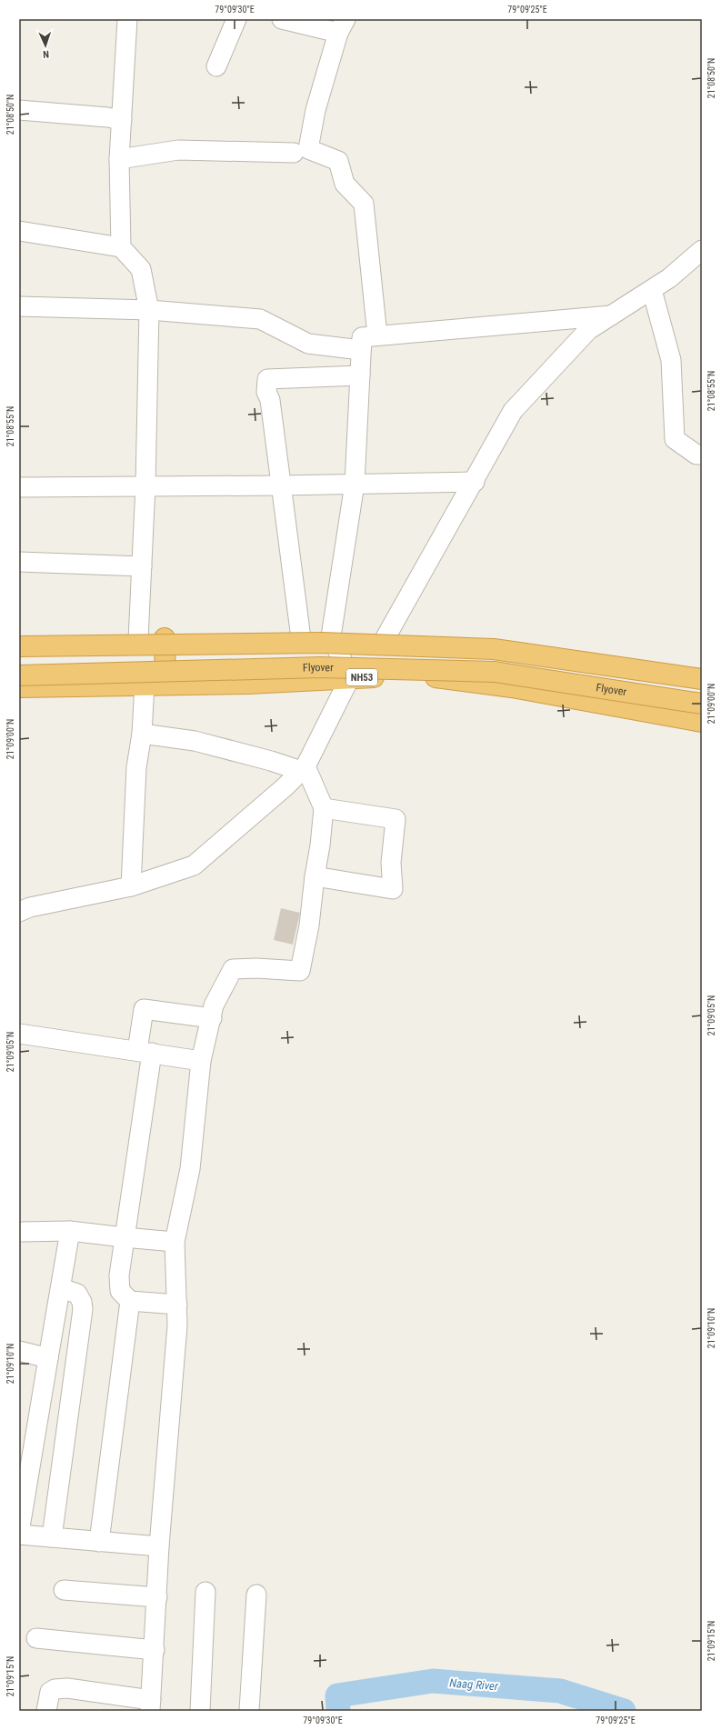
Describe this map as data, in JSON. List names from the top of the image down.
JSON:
{
  "streets": {
    "highway": ["Flyover", "NH53"]
  },
  "water": ["Naag River"],
  "north": "bottom",
  "coordinates": [
    "79°09'30\"E",
    "79°09'25\"E",
    "21°08'50\"N",
    "21°08'55\"N",
    "21°09'00\"N",
    "21°09'05\"N",
    "21°09'10\"N",
    "21°09'15\"N"
  ]
}
